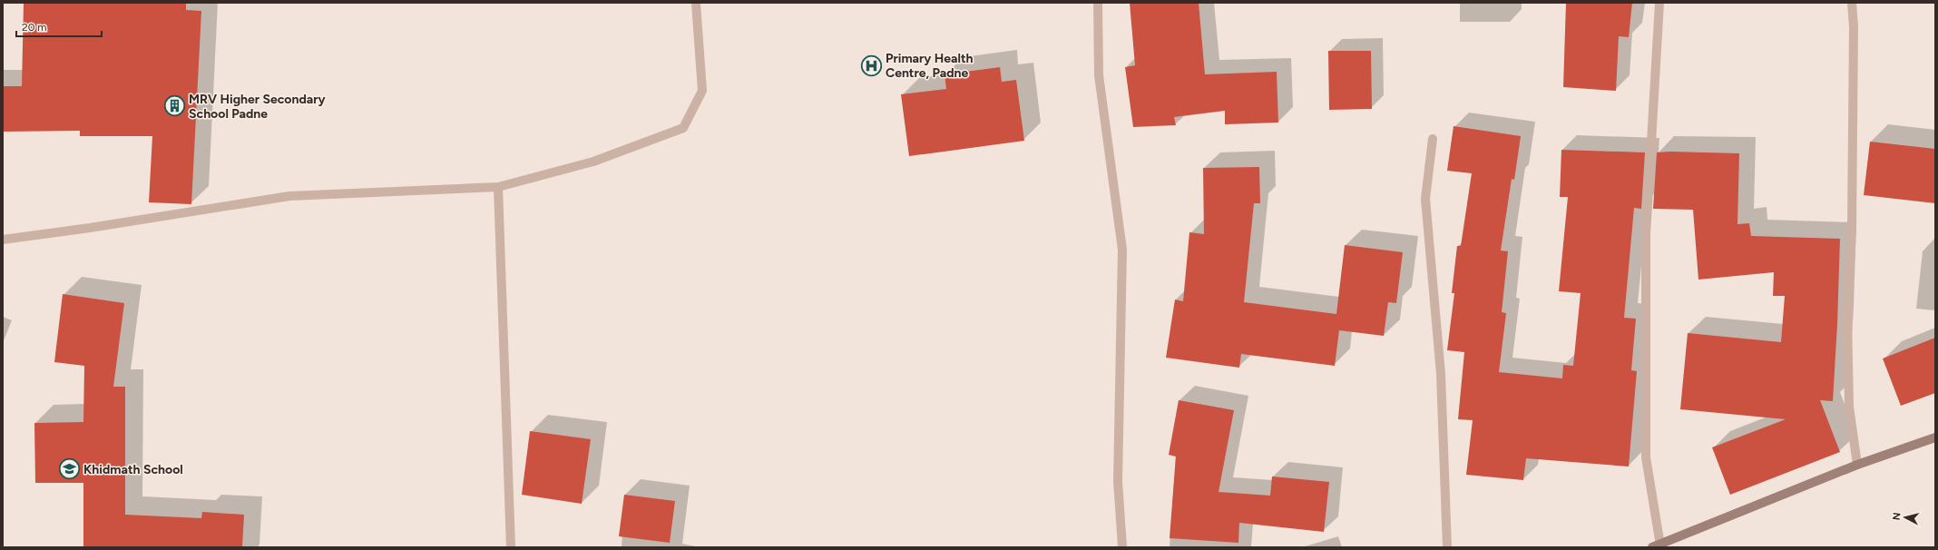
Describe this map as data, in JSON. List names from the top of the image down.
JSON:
{
  "places": {
    "hospital": ["Primary Health Centre, Padne"],
    "building": ["MRV Higher Secondary School Padne"],
    "school or university": ["Khidmath School"]
  },
  "scale_bar": "20 m",
  "north": "left"
}
